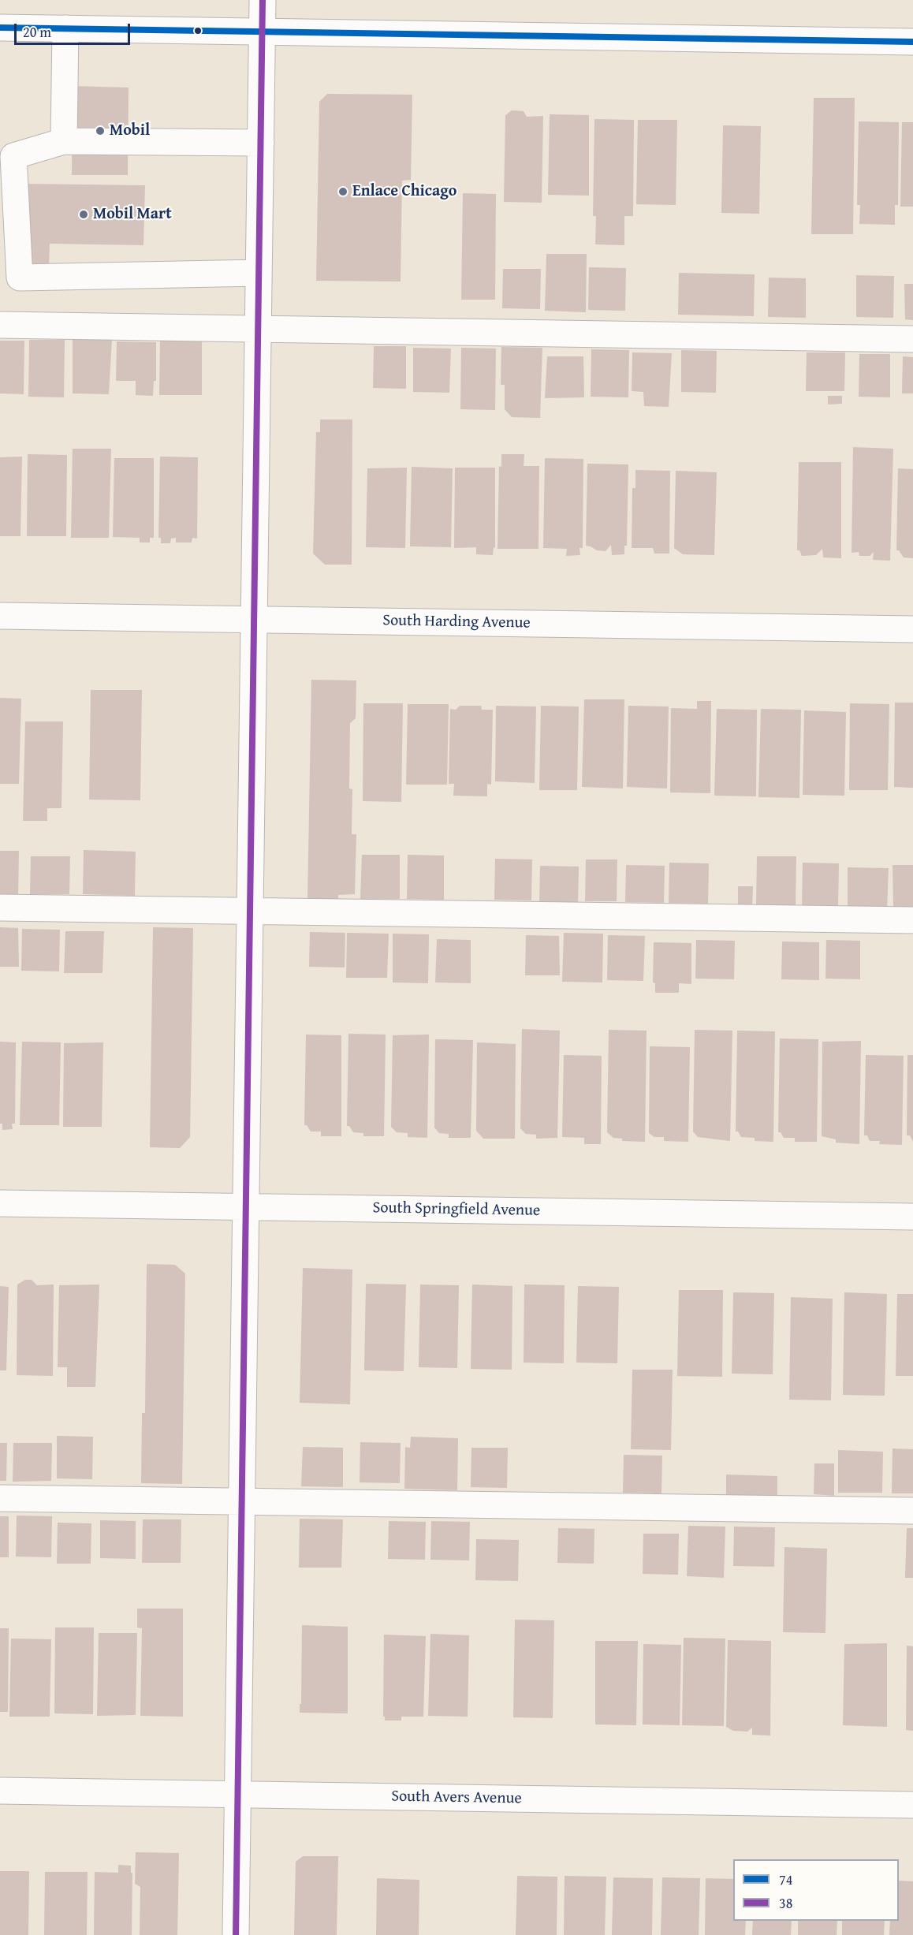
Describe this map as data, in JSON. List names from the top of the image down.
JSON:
{
  "streets": {
    "street": ["South Harding Avenue", "South Springfield Avenue", "South Avers Avenue"]
  },
  "places": ["Mobil", "Enlace Chicago", "Mobil Mart"],
  "lines": ["transit line 38", "transit line 74"],
  "legend": ["74", "38"],
  "scale_bar": "20 m"
}
